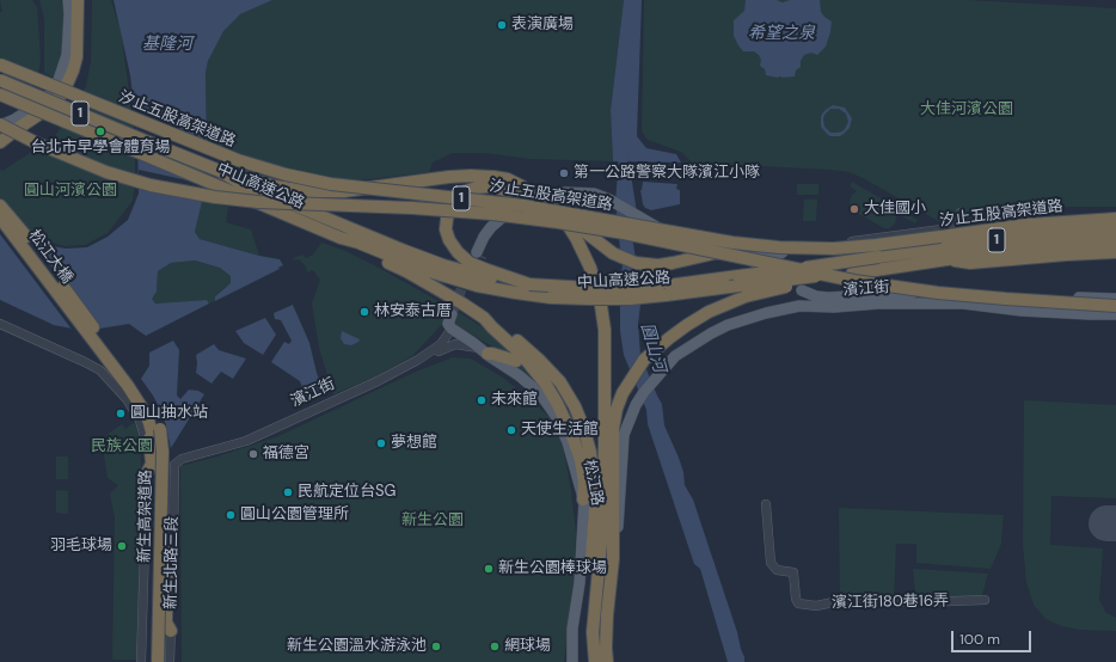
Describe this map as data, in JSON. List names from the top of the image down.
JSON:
{
  "streets": {
    "highway": [
      "1",
      "汐止五股高架道路",
      "中山高速公路",
      "松江大橋",
      "新生高架道路"
    ],
    "main road": ["濱江街", "松江路"],
    "street": ["新生北路三段", "濱江街180巷16弄"]
  },
  "crossings": [
    ["松江大橋", "新生高架道路"],
    ["濱江街", "松江路"],
    ["濱江街", "新生北路三段"]
  ],
  "water": ["希望之泉", "基隆河", "圓山河"],
  "parks": [
    "大佳河濱公園",
    "圓山河濱公園",
    "民族公園",
    "新生公園"
  ],
  "places": [
    "表演廣場",
    "台北市早學會體育場",
    "第一公路警察大隊濱江小隊",
    "大佳國小",
    "林安泰古厝",
    "未來館",
    "圓山抽水站",
    "天使生活館",
    "夢想館",
    "福德宮",
    "民航定位台SG",
    "圓山公園管理所",
    "羽毛球場",
    "新生公園棒球場",
    "新生公園溫水游泳池",
    "網球場"
  ],
  "scale_bar": "100 m"
}
